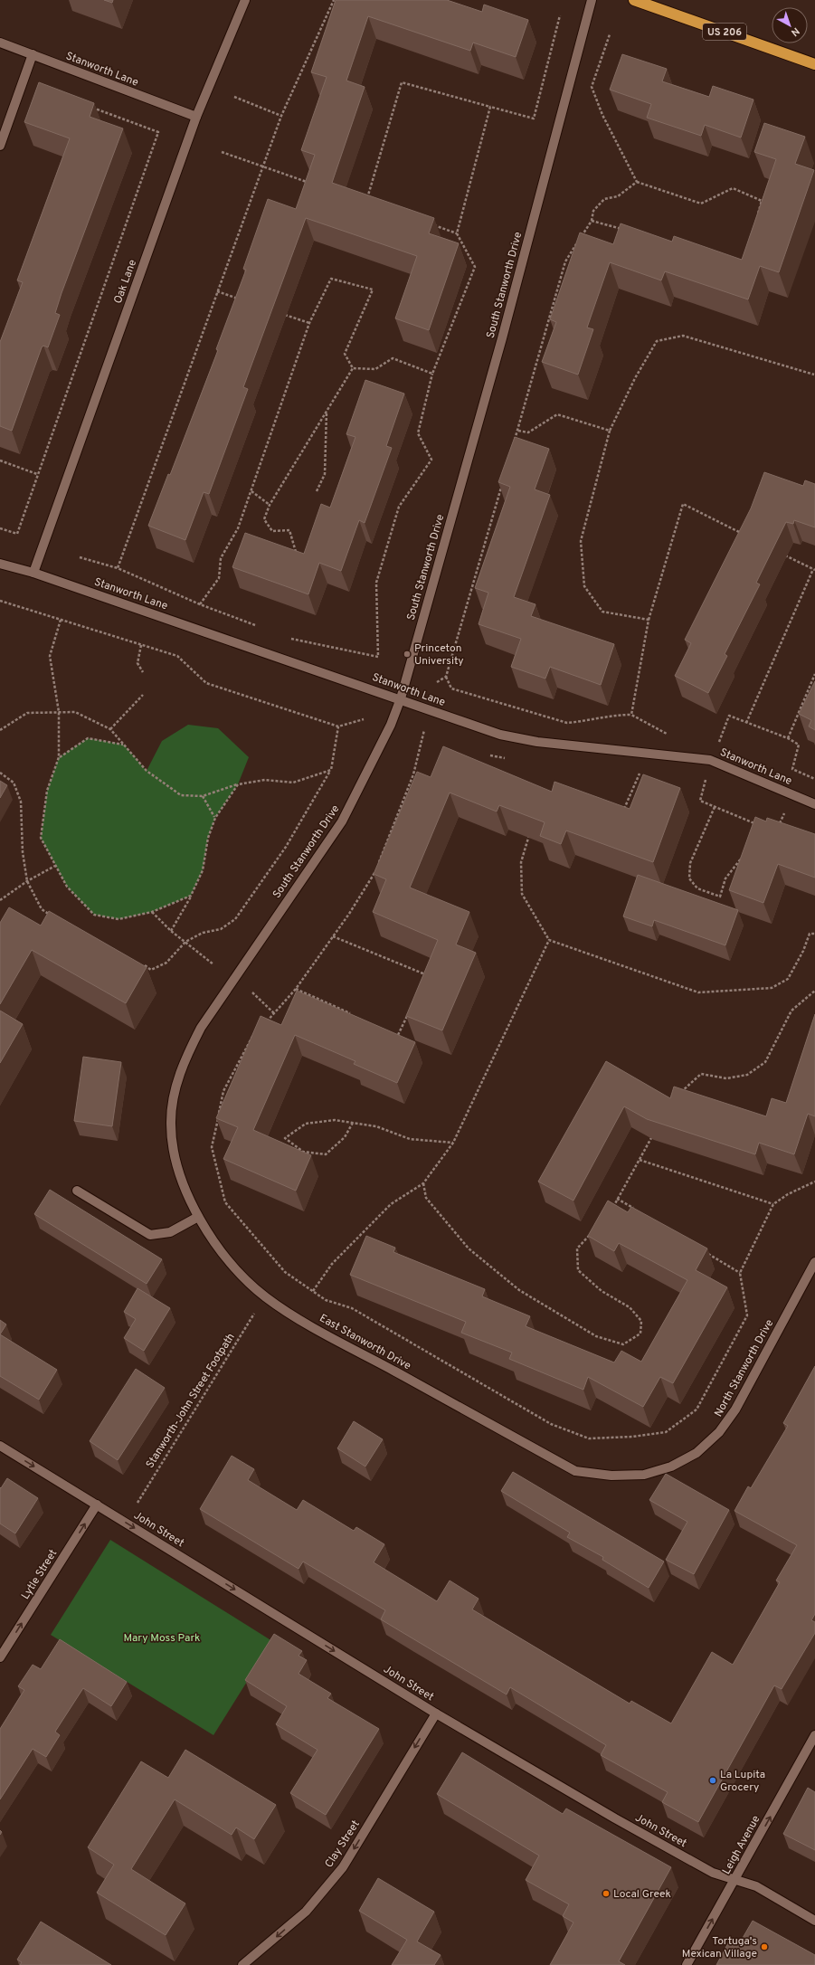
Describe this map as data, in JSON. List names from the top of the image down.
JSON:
{
  "streets": {
    "highway": ["US 206"],
    "street": [
      "Stanworth Lane",
      "Oak Lane",
      "South Stanworth Drive",
      "East Stanworth Drive",
      "North Stanworth Drive",
      "John Street",
      "Lytle Street",
      "Clay Street",
      "Leigh Avenue"
    ],
    "path": ["Stanworth-John Street Footpath"]
  },
  "crossings": [
    ["Stanworth Lane", "Oak Lane"],
    ["Stanworth Lane", "South Stanworth Drive"],
    ["South Stanworth Drive", "East Stanworth Drive"],
    ["East Stanworth Drive", "North Stanworth Drive"],
    ["John Street", "Lytle Street"],
    ["John Street", "Clay Street"],
    ["John Street", "Leigh Avenue"]
  ],
  "one_way": [
    "John Street",
    "Lytle Street",
    "Clay Street",
    "Leigh Avenue"
  ],
  "parks": ["Mary Moss Park"],
  "places": [
    "Princeton University",
    "La Lupita Grocery",
    "Local Greek",
    "Tortuga's Mexican Village"
  ],
  "north": "bottom right"
}
